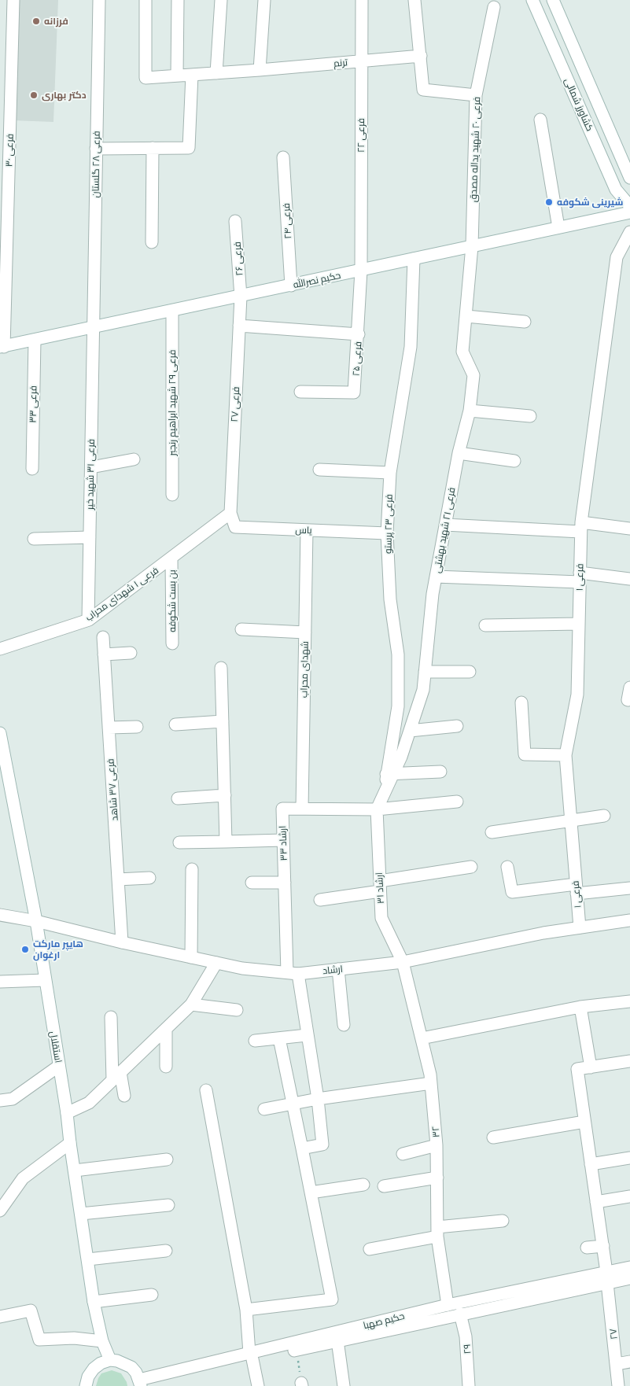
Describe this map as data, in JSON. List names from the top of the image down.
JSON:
{
  "streets": {
    "street": [
      "ترنم",
      "کشاورز شمالی",
      "فرعی ۲۲",
      "فرعی ۲۰ شهید یداله مصدق",
      "فرعی ۳۰",
      "فرعی ۲۸ گلستان",
      "فرعی ۲۴",
      "فرعی ۲۶",
      "حکیم نصرالله",
      "فرعی ۲۵",
      "فرعی ۲۹ شهید ابراهیم رنجبر",
      "فرعی ۳۳",
      "فرعی ۲۷",
      "فرعی ۳۱ شهید خیر",
      "فرعی ۲۳ پرستو",
      "یاس",
      "فرعی ۲۱ شهید بهشتی",
      "فرعی ۱",
      "فرعی ۱ شهدای محراب",
      "بن بست شکوفه",
      "شهدای محراب",
      "فرعی ۳۷ شاهد",
      "ارشاد ۳۳",
      "ارشاد ۳۱",
      "ارشاد",
      "استقلال",
      "۳۲",
      "حکیم صهبا",
      "۲۷",
      "۲۹"
    ]
  },
  "crossings": [
    ["ترنم", "فرعی ۲۲"],
    ["فرعی ۲۲", "حکیم نصرالله"],
    ["فرعی ۲۲", "فرعی ۲۵"],
    ["فرعی ۲۰ شهید یداله مصدق", "حکیم نصرالله"],
    ["فرعی ۲۰ شهید یداله مصدق", "فرعی ۲۱ شهید بهشتی"],
    ["فرعی ۳۰", "حکیم نصرالله"],
    ["فرعی ۲۸ گلستان", "حکیم نصرالله"],
    ["فرعی ۲۸ گلستان", "فرعی ۳۱ شهید خیر"],
    ["فرعی ۲۴", "حکیم نصرالله"],
    ["فرعی ۲۶", "حکیم نصرالله"],
    ["فرعی ۲۶", "فرعی ۲۷"],
    ["حکیم نصرالله", "فرعی ۲۵"],
    ["حکیم نصرالله", "فرعی ۲۹ شهید ابراهیم رنجبر"],
    ["حکیم نصرالله", "فرعی ۳۳"],
    ["حکیم نصرالله", "فرعی ۲۷"],
    ["حکیم نصرالله", "فرعی ۳۱ شهید خیر"],
    ["حکیم نصرالله", "فرعی ۲۳ پرستو"],
    ["حکیم نصرالله", "فرعی ۲۱ شهید بهشتی"],
    ["فرعی ۲۷", "یاس"],
    ["فرعی ۲۷", "فرعی ۱ شهدای محراب"],
    ["فرعی ۳۱ شهید خیر", "فرعی ۱ شهدای محراب"],
    ["فرعی ۲۳ پرستو", "یاس"],
    ["فرعی ۲۳ پرستو", "فرعی ۲۱ شهید بهشتی"],
    ["یاس", "فرعی ۱ شهدای محراب"],
    ["یاس", "شهدای محراب"],
    ["فرعی ۲۱ شهید بهشتی", "ارشاد ۳۳"],
    ["فرعی ۲۱ شهید بهشتی", "ارشاد ۳۱"],
    ["فرعی ۱", "ارشاد"],
    ["فرعی ۱ شهدای محراب", "بن بست شکوفه"],
    ["شهدای محراب", "ارشاد ۳۳"],
    ["فرعی ۳۷ شاهد", "ارشاد"],
    ["ارشاد ۳۳", "ارشاد ۳۱"],
    ["ارشاد ۳۳", "ارشاد"],
    ["ارشاد ۳۱", "ارشاد"],
    ["ارشاد ۳۱", "۳۲"],
    ["ارشاد", "استقلال"],
    ["ارشاد", "۳۲"],
    ["۳۲", "حکیم صهبا"],
    ["حکیم صهبا", "۲۷"],
    ["حکیم صهبا", "۲۹"]
  ],
  "places": [
    "فرزانه",
    "دکتر بهاری",
    "شیرینی شکوفه",
    "هایپر مارکت ارغوان"
  ]
}
